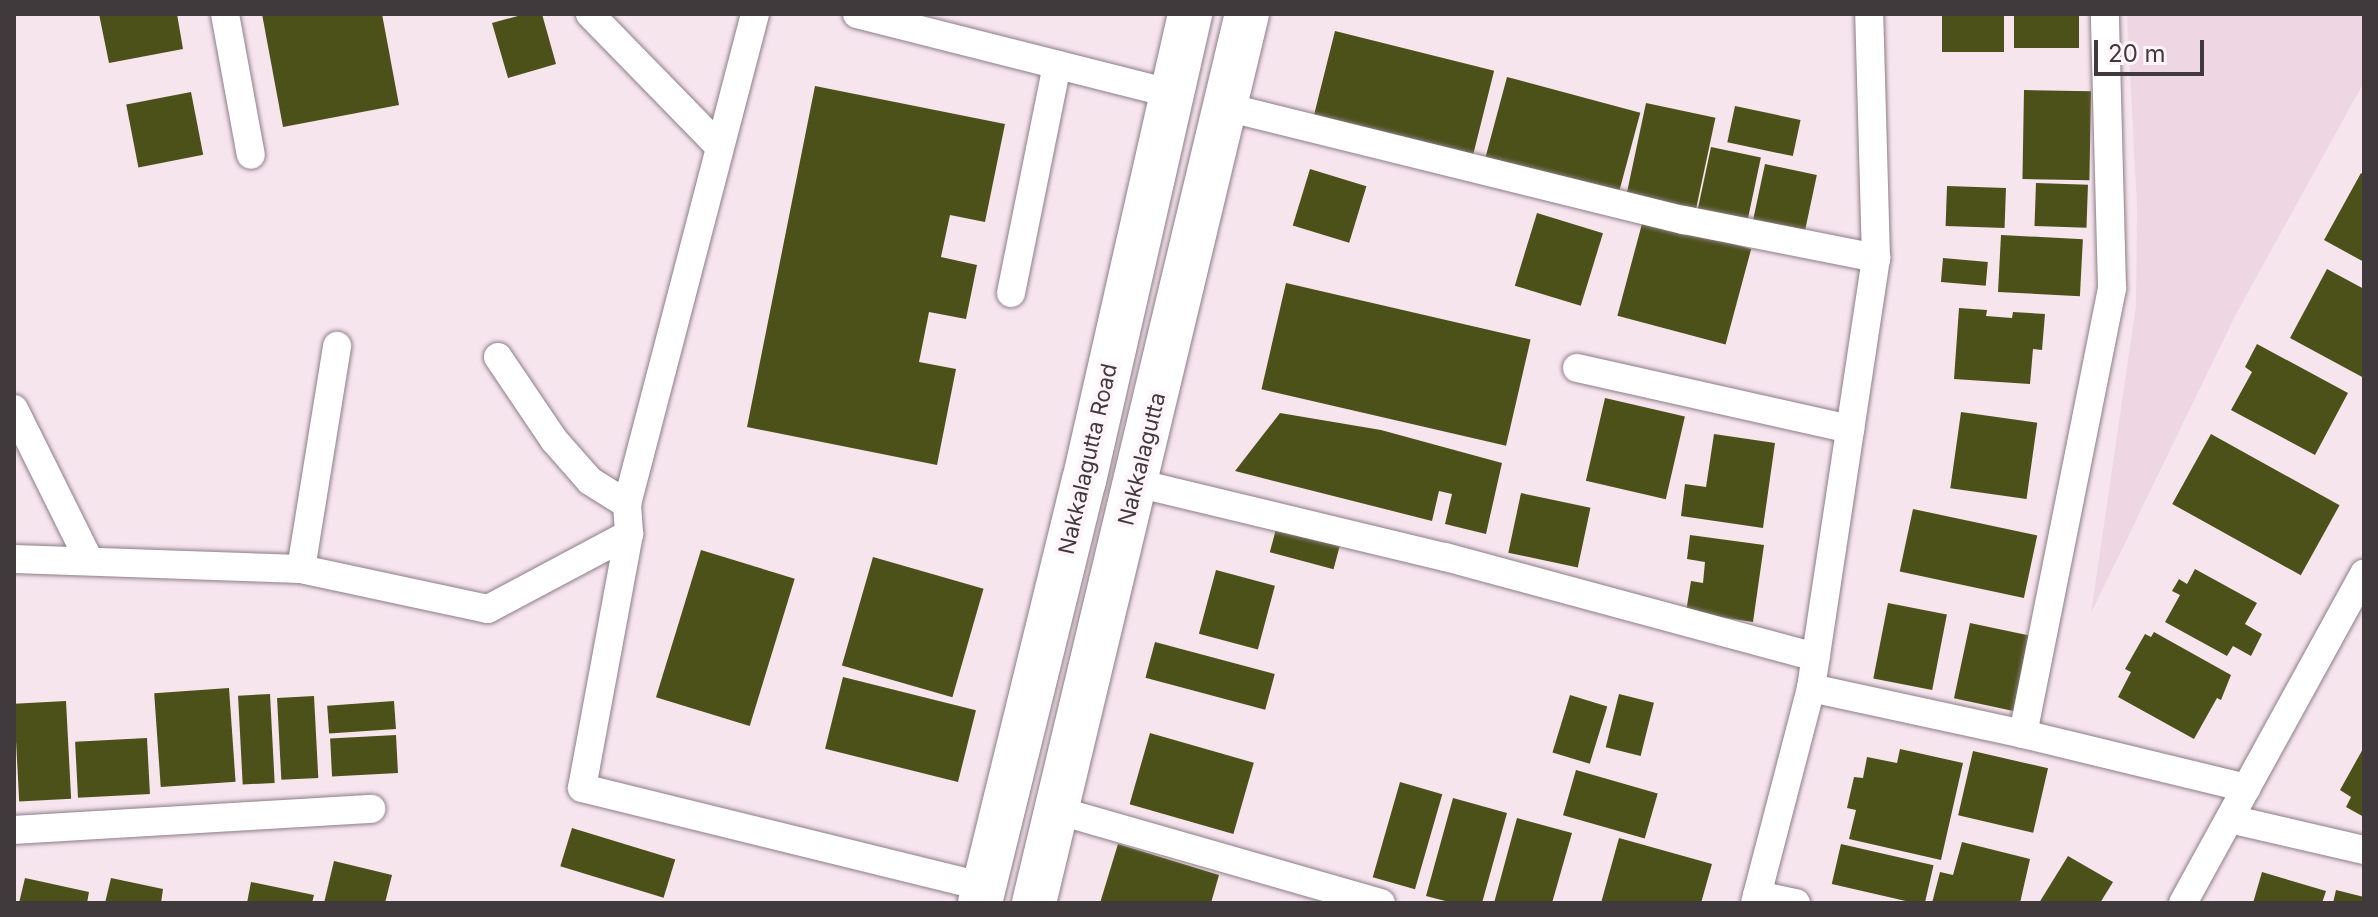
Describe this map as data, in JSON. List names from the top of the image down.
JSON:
{
  "streets": {
    "main road": ["Nakkalagutta Road", "Nakkalagutta"]
  },
  "scale_bar": "20 m"
}
